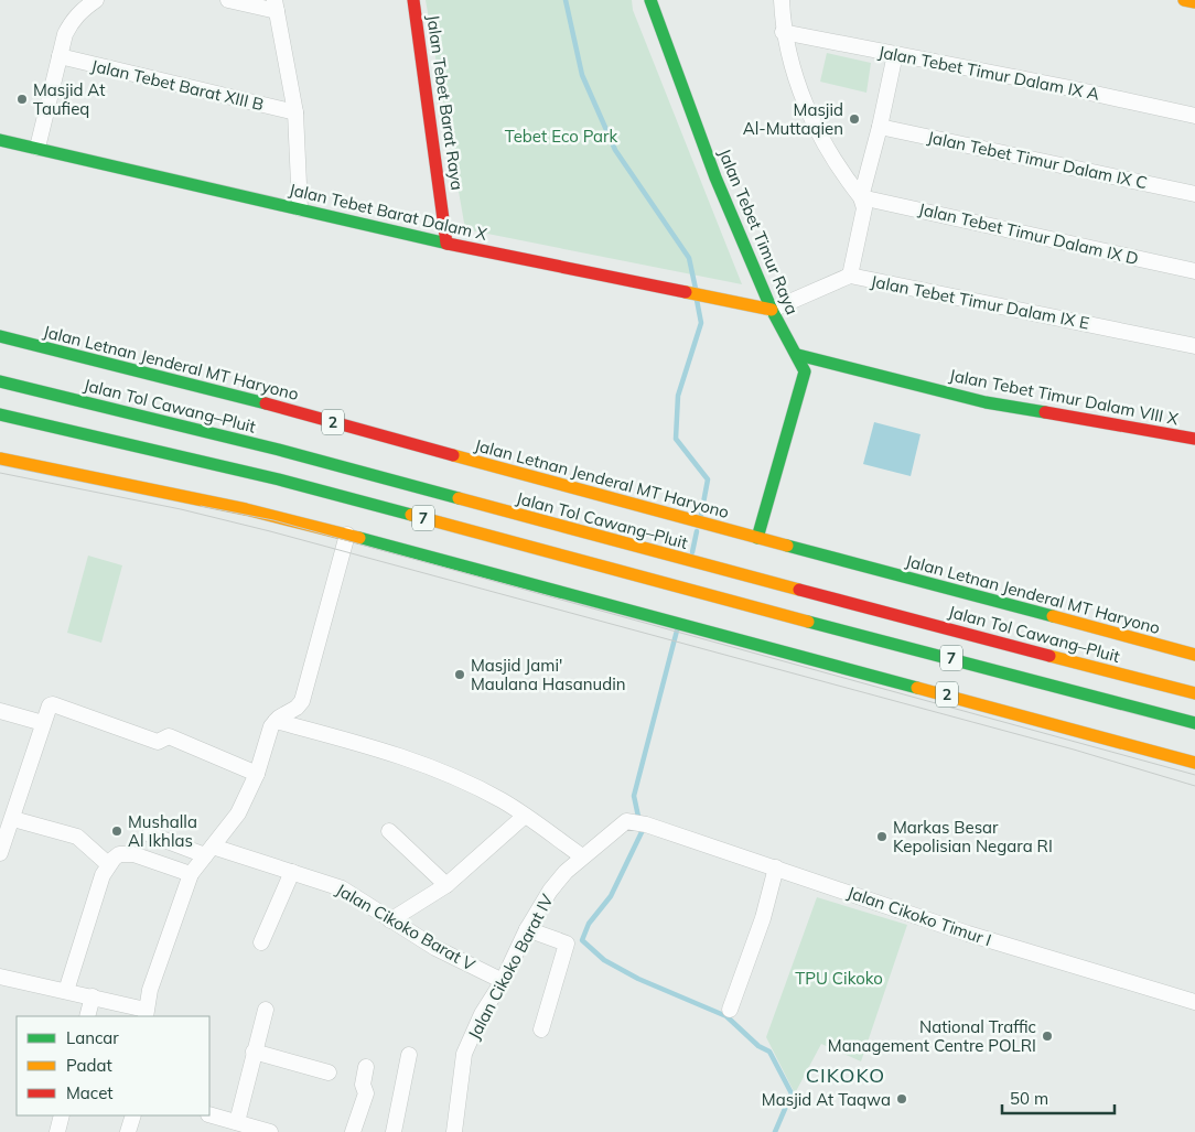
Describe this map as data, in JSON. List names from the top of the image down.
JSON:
{
  "streets": {
    "main road": [
      "Jalan Tebet Barat Raya",
      "Jalan Tebet Barat Dalam X",
      "Jalan Tebet Timur Raya",
      "Jalan Letnan Jenderal MT Haryono",
      "Jalan Tebet Timur Dalam VIII X",
      "Jalan Tol Cawang–Pluit",
      "2",
      "7"
    ],
    "street": [
      "Jalan Tebet Timur Dalam IX A",
      "Jalan Tebet Barat XIII B",
      "Jalan Tebet Timur Dalam IX C",
      "Jalan Tebet Timur Dalam IX D",
      "Jalan Tebet Timur Dalam IX E",
      "Jalan Cikoko Timur I",
      "Jalan Cikoko Barat V",
      "Jalan Cikoko Barat IV"
    ]
  },
  "crossings": [
    ["Jalan Tebet Barat Raya", "Jalan Tebet Barat Dalam X"],
    ["Jalan Tebet Barat Dalam X", "Jalan Tebet Timur Raya"],
    ["Jalan Tebet Barat Dalam X", "Jalan Tebet Timur Dalam IX E"],
    ["Jalan Tebet Timur Raya", "Jalan Tebet Timur Dalam IX E"],
    ["Jalan Tebet Timur Raya", "Jalan Letnan Jenderal MT Haryono"],
    ["Jalan Tebet Timur Raya", "Jalan Tebet Timur Dalam VIII X"],
    ["Jalan Cikoko Timur I", "Jalan Cikoko Barat IV"],
    ["Jalan Cikoko Barat V", "Jalan Cikoko Barat IV"]
  ],
  "districts": ["CIKOKO"],
  "parks": ["Tebet Eco Park", "TPU Cikoko"],
  "places": [
    "Masjid At Taufieq",
    "Masjid Al-Muttaqien",
    "Masjid Jami' Maulana Hasanudin",
    "Mushalla Al Ikhlas",
    "Markas Besar Kepolisian Negara RI",
    "National Traffic Management Centre POLRI",
    "Masjid At Taqwa"
  ],
  "legend": ["Lancar", "Padat", "Macet"],
  "scale_bar": "50 m"
}
